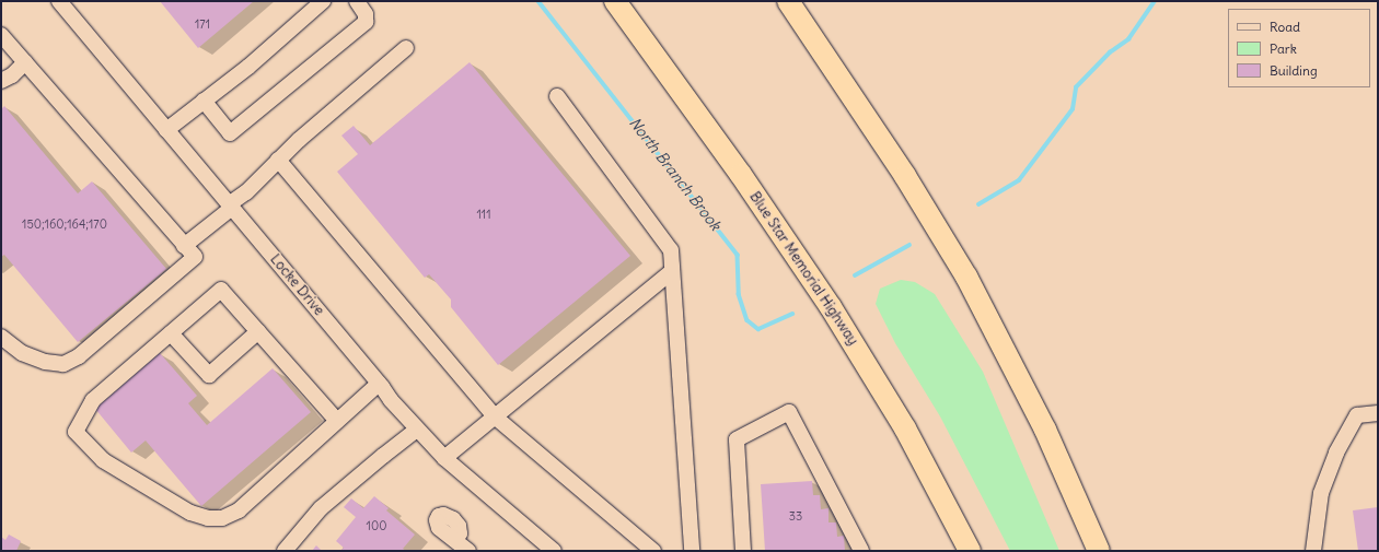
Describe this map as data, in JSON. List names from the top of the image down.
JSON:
{
  "streets": {
    "highway": ["Blue Star Memorial Highway"],
    "street": ["Locke Drive"]
  },
  "water": ["North Branch Brook"],
  "house_numbers": [
    "171",
    "111",
    "150;160;164;170",
    "33",
    "100"
  ],
  "legend": ["Road", "Park", "Building"]
}
